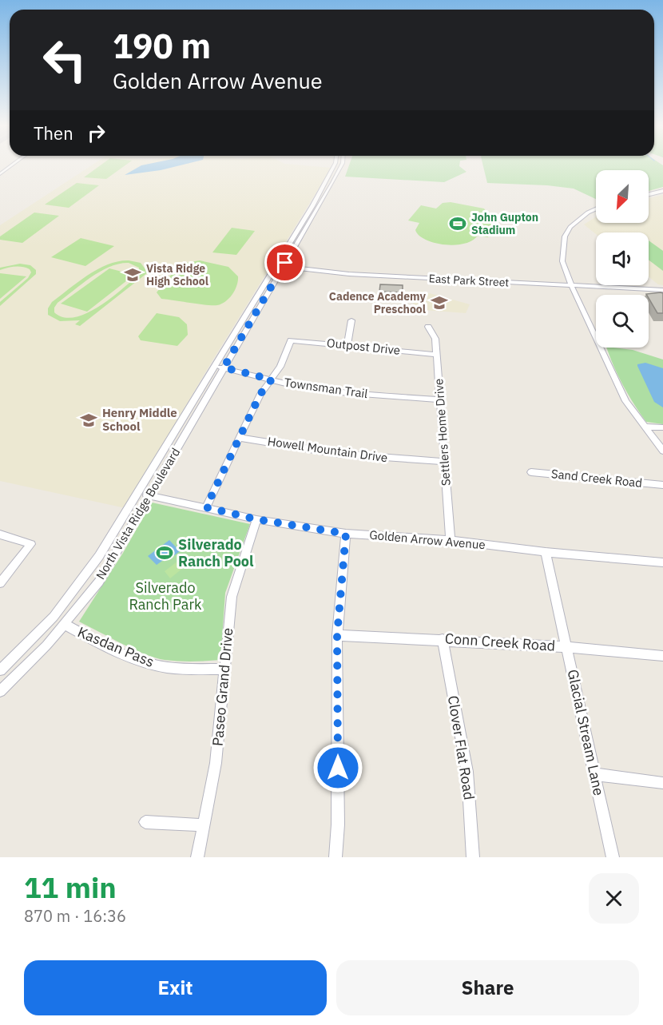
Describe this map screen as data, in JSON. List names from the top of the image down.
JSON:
{
  "streets": {
    "street": [
      "East Park Street",
      "Outpost Drive",
      "Townsman Trail",
      "Settlers Home Drive",
      "Howell Mountain Drive",
      "Sand Creek Road",
      "North Vista Ridge Boulevard",
      "Golden Arrow Avenue",
      "Conn Creek Road",
      "Kasdan Pass",
      "Paseo Grand Drive",
      "Glacial Stream Lane",
      "Clover Flat Road"
    ]
  },
  "crossings": [
    ["East Park Street", "North Vista Ridge Boulevard"],
    ["Outpost Drive", "Townsman Trail"],
    ["Outpost Drive", "Settlers Home Drive"],
    ["Townsman Trail", "Settlers Home Drive"],
    ["Townsman Trail", "North Vista Ridge Boulevard"],
    ["Settlers Home Drive", "Howell Mountain Drive"],
    ["Settlers Home Drive", "Golden Arrow Avenue"],
    ["North Vista Ridge Boulevard", "Golden Arrow Avenue"],
    ["North Vista Ridge Boulevard", "Kasdan Pass"],
    ["Golden Arrow Avenue", "Paseo Grand Drive"],
    ["Golden Arrow Avenue", "Glacial Stream Lane"],
    ["Conn Creek Road", "Glacial Stream Lane"],
    ["Conn Creek Road", "Clover Flat Road"],
    ["Kasdan Pass", "Paseo Grand Drive"]
  ],
  "parks": ["Silverado Ranch Park"],
  "places": {
    "sports": ["John Gupton Stadium", "Silverado Ranch Pool"],
    "school or university": ["Vista Ridge High School", "Cadence Academy Preschool", "Henry Middle School"]
  },
  "north": "bottom left",
  "page": {
    "turn": ["190 m", "Golden Arrow Avenue"],
    "then": "Then",
    "heading": ["11 min", "870 m · 16:36"],
    "buttons": ["Exit", "Share"]
  }
}
